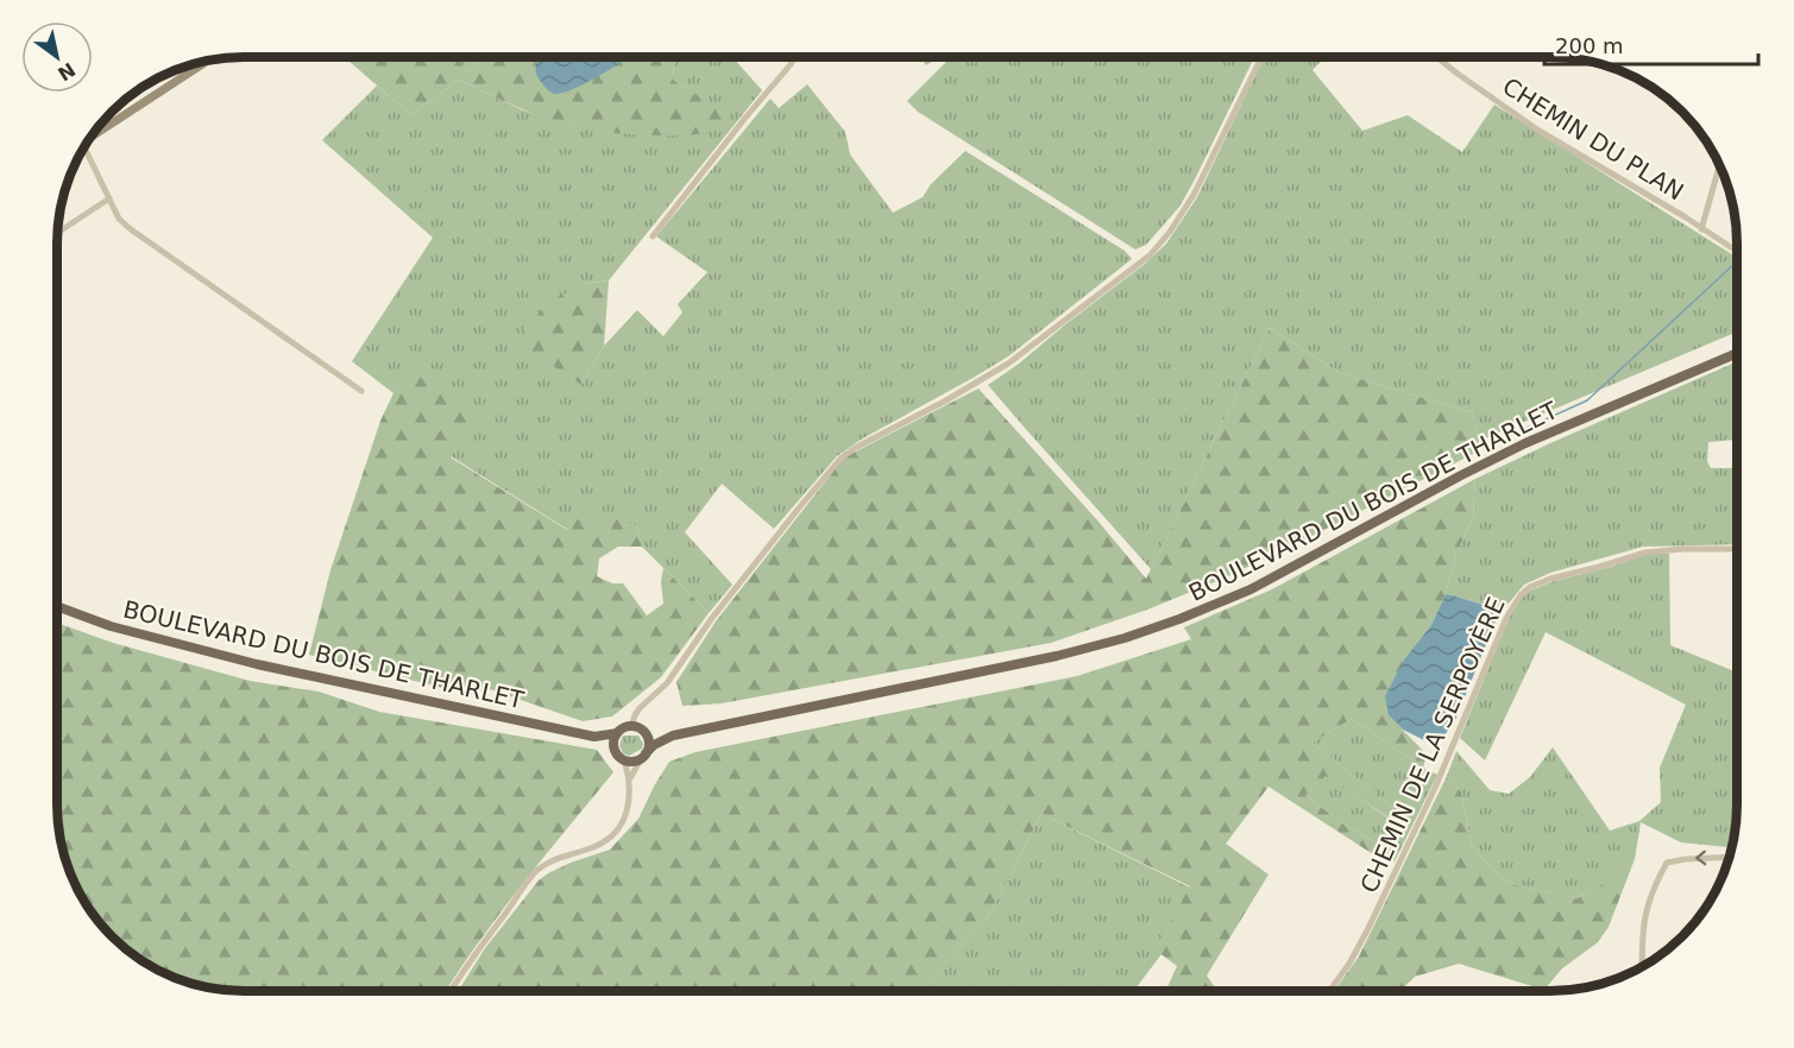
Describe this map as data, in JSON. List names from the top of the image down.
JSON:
{
  "streets": {
    "main road": ["BOULEVARD DU BOIS DE THARLET"],
    "street": ["CHEMIN DU PLAN", "CHEMIN DE LA SERPOYÈRE"]
  },
  "scale_bar": "200 m",
  "north": "bottom right"
}
